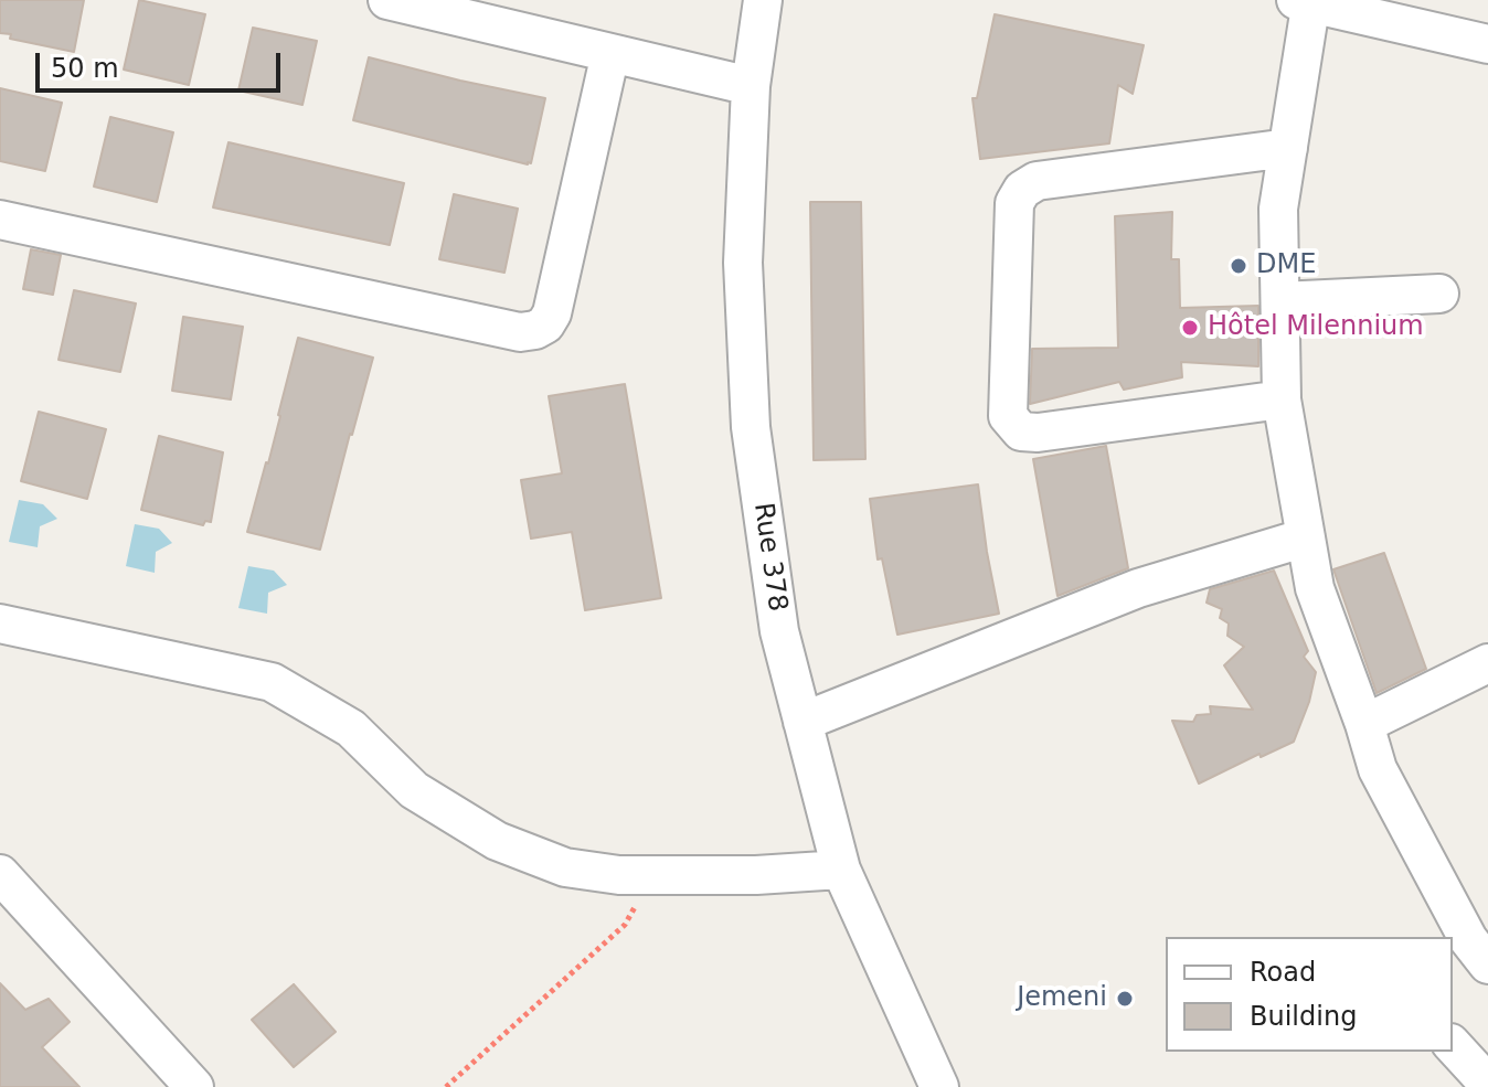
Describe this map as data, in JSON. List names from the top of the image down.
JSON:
{
  "streets": {
    "street": ["Rue 378"]
  },
  "places": ["DME", "Hôtel Milennium", "Jemeni"],
  "legend": ["Road", "Building"],
  "scale_bar": "50 m"
}
